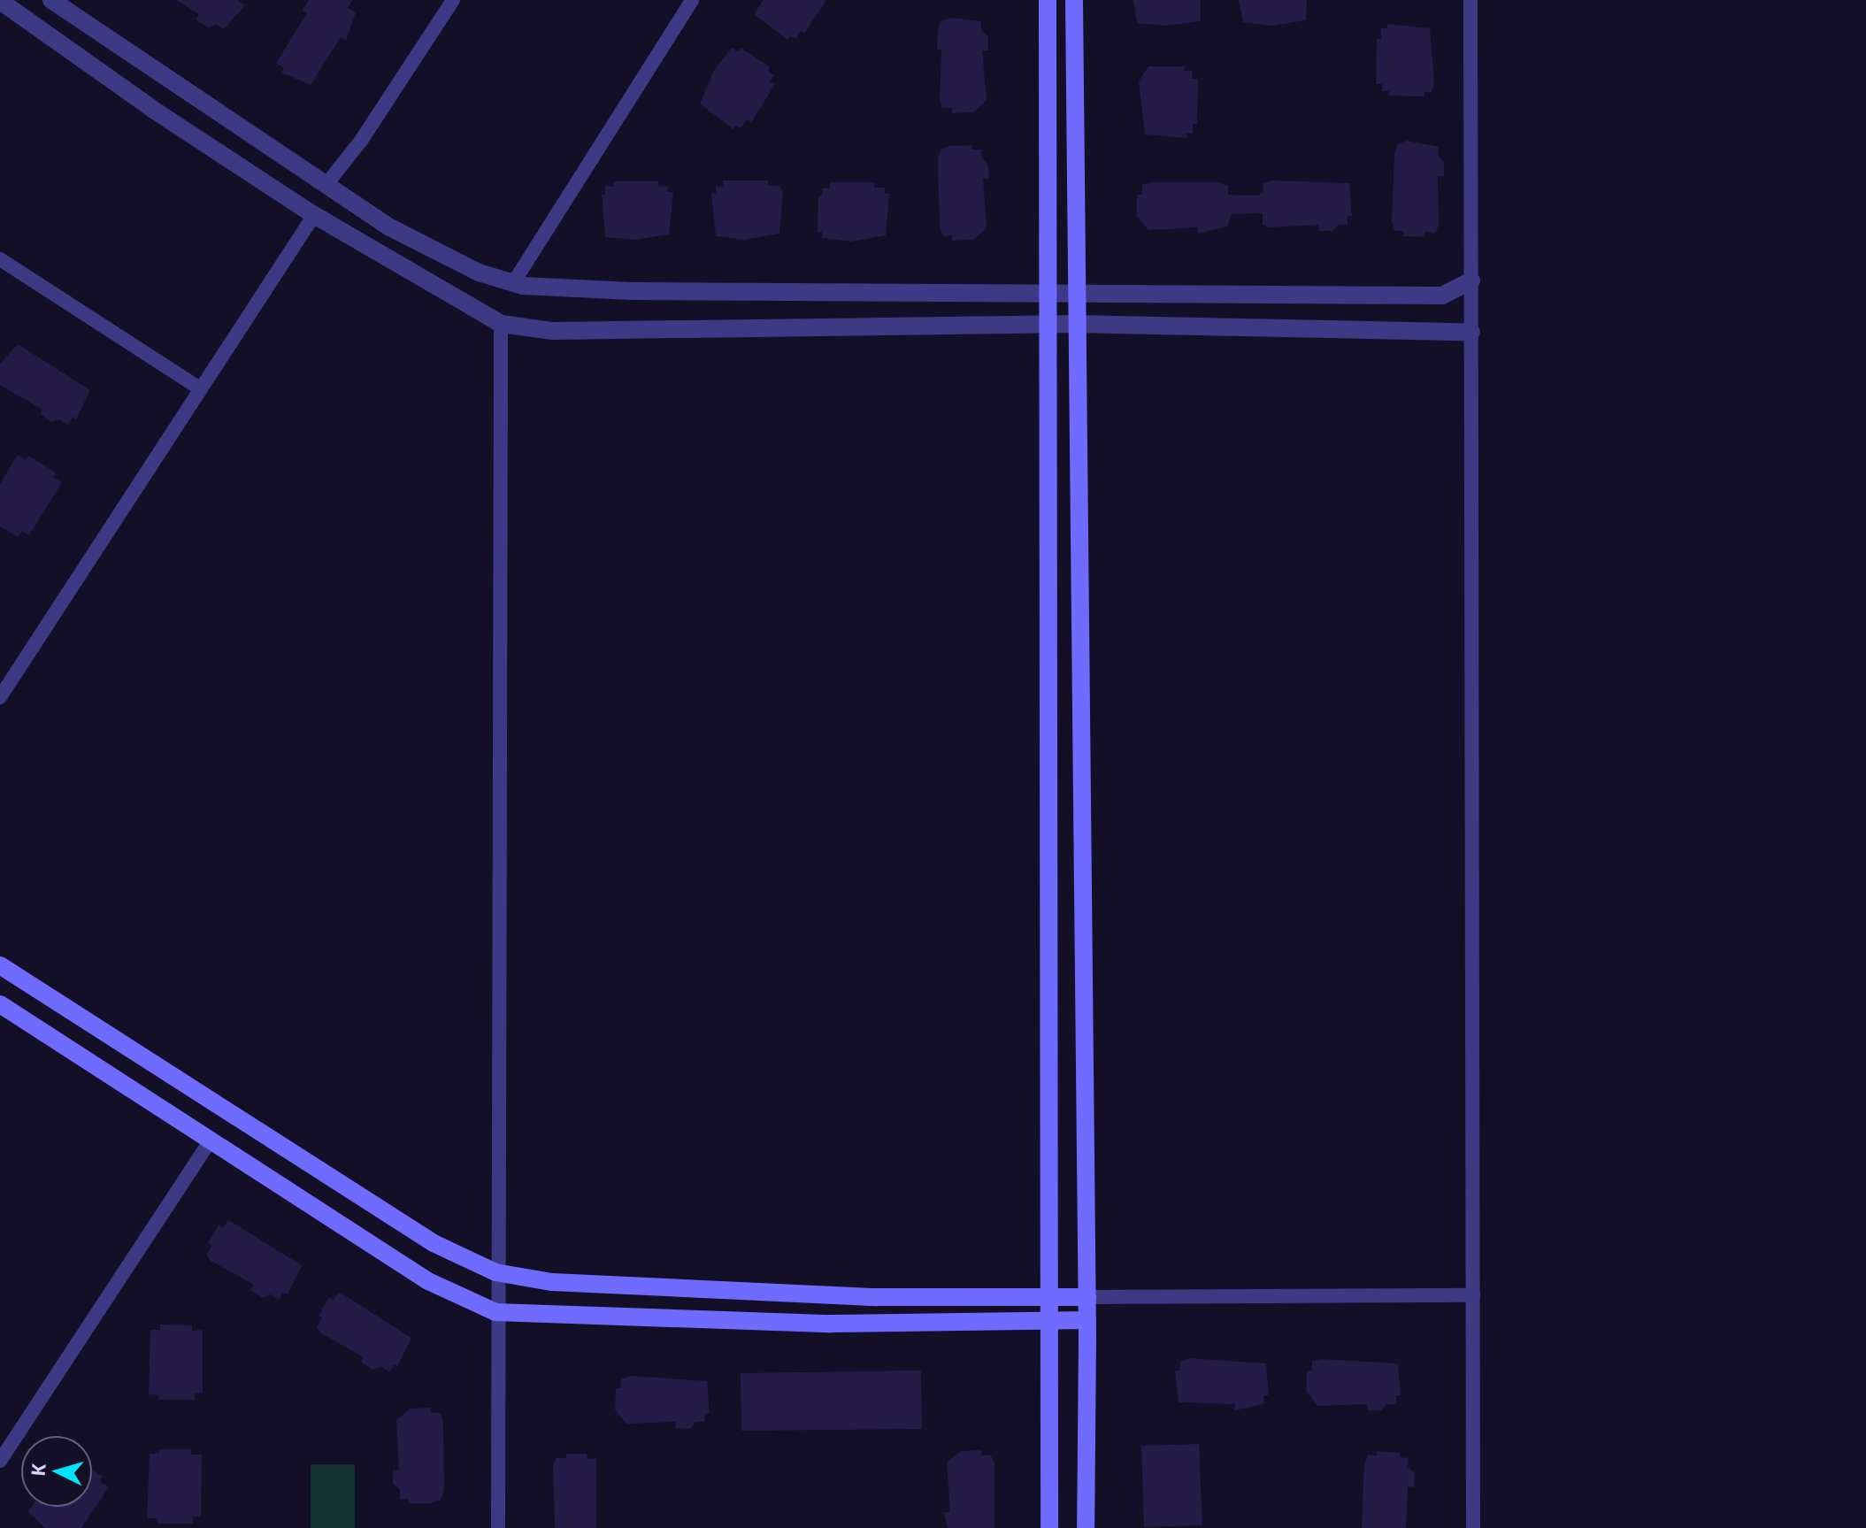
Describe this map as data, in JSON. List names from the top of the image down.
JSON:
{
  "north": "left"
}
